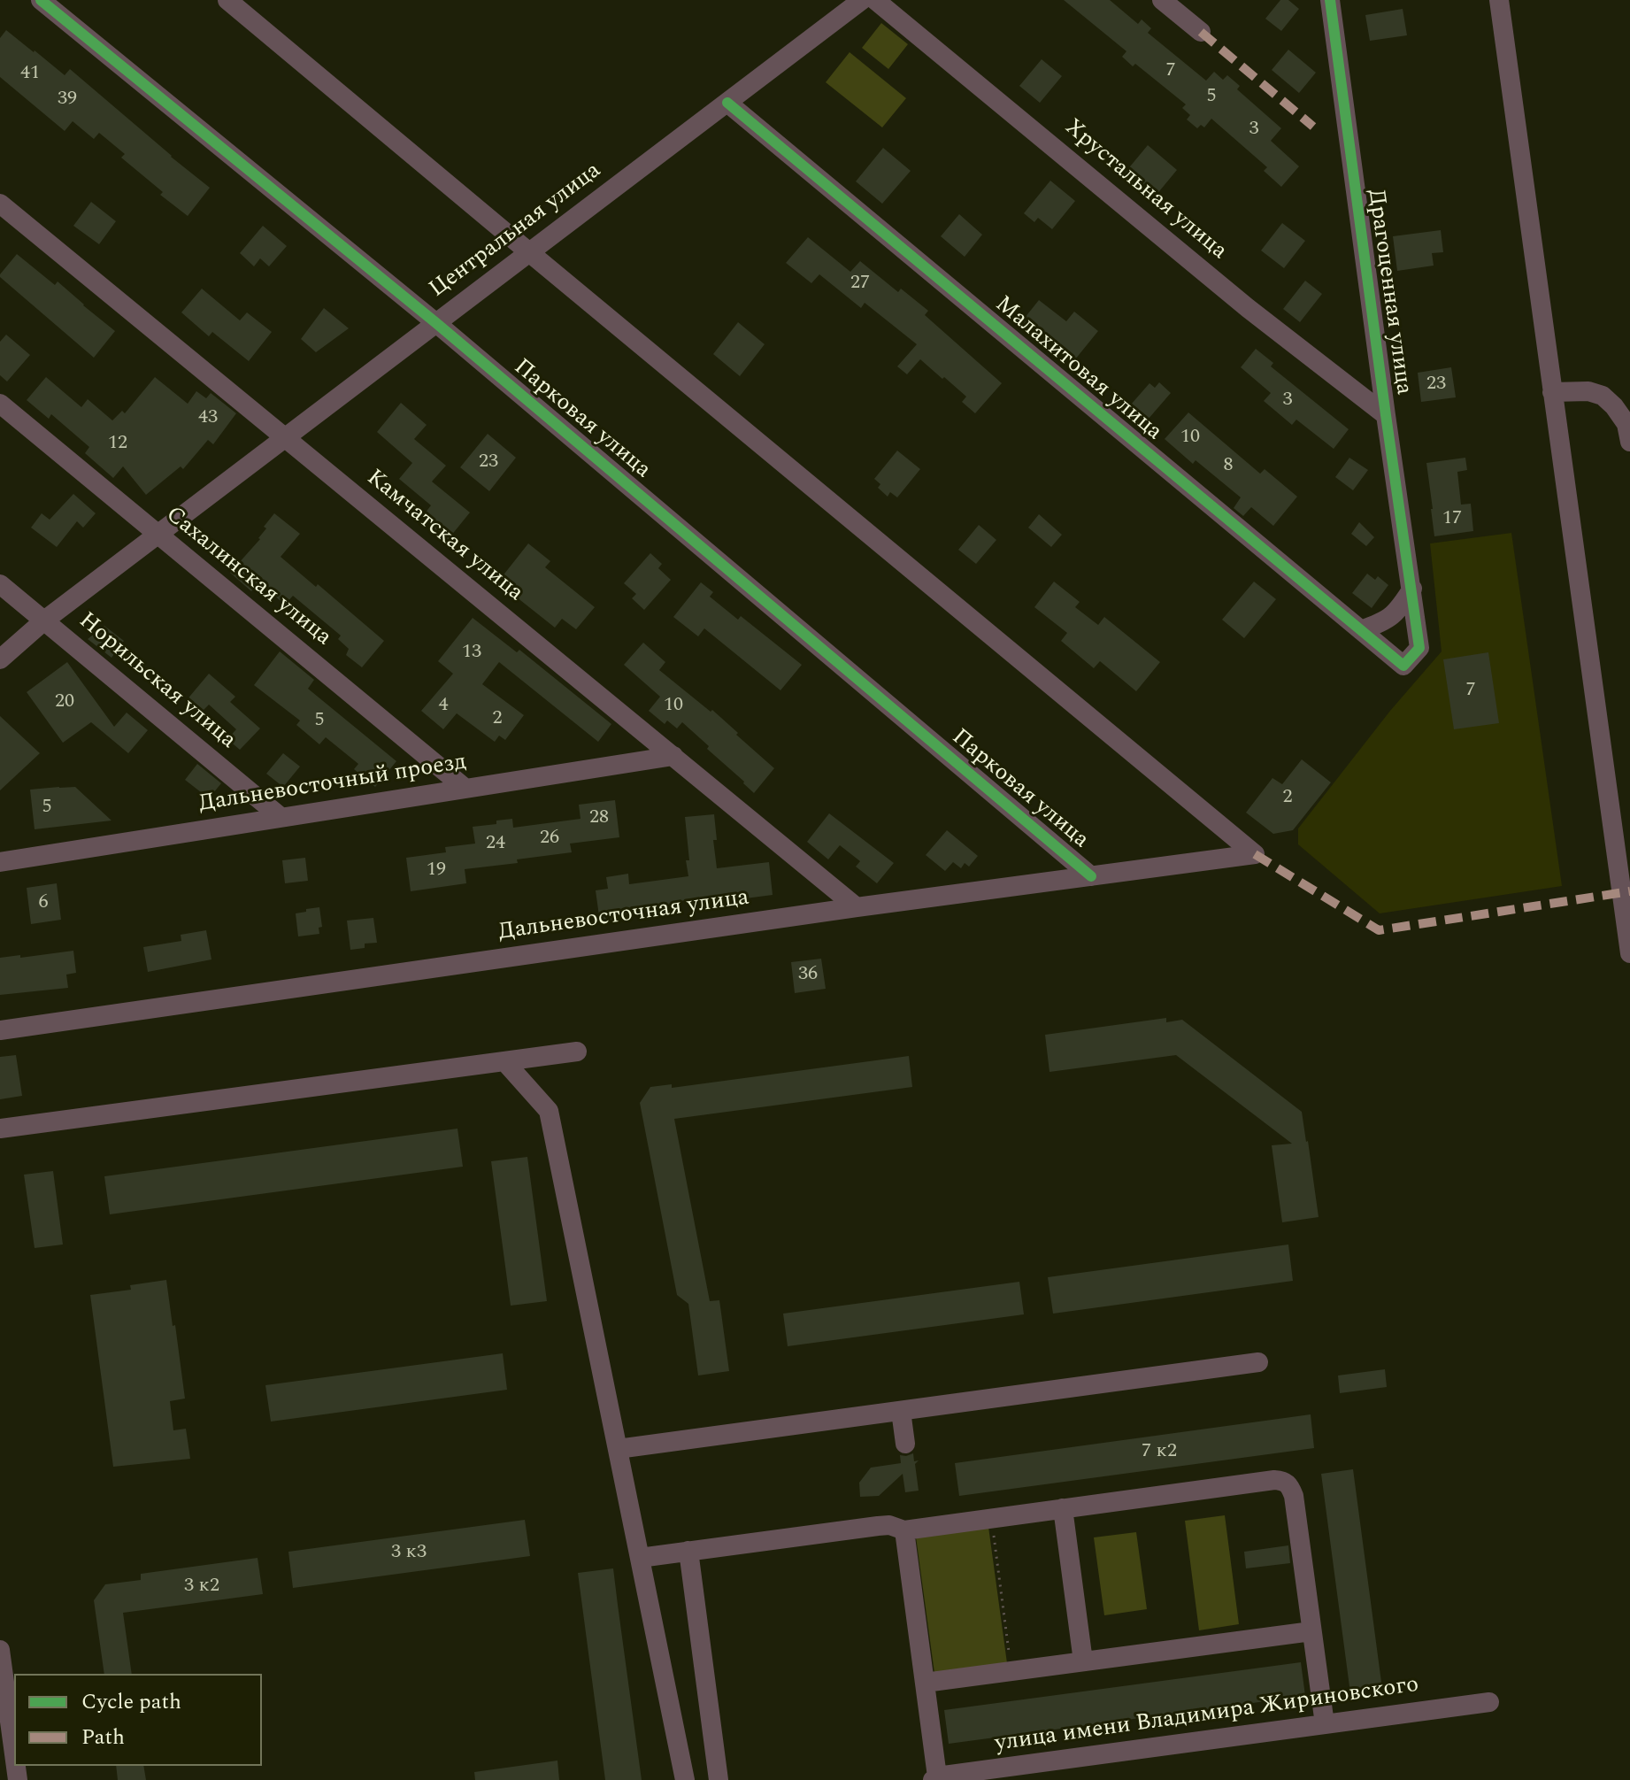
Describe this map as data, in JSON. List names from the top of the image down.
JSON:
{
  "streets": {
    "street": [
      "Хрустальная улица",
      "Центральная улица",
      "Драгоценная улица",
      "Малахитовая улица",
      "Парковая улица",
      "Камчатская улица",
      "Сахалинская улица",
      "Норильская улица",
      "Дальневосточный проезд",
      "Дальневосточная улица",
      "улица имени Владимира Жириновского"
    ]
  },
  "crossings": [
    ["Хрустальная улица", "Драгоценная улица"],
    ["Центральная улица", "Малахитовая улица"],
    ["Центральная улица", "Парковая улица"],
    ["Центральная улица", "Камчатская улица"],
    ["Центральная улица", "Сахалинская улица"],
    ["Центральная улица", "Норильская улица"],
    ["Центральная улица", "Дальневосточная улица"],
    ["Драгоценная улица", "Малахитовая улица"],
    ["Парковая улица", "Дальневосточная улица"],
    ["Камчатская улица", "Дальневосточный проезд"],
    ["Камчатская улица", "Дальневосточная улица"],
    ["Сахалинская улица", "Дальневосточный проезд"],
    ["Норильская улица", "Дальневосточный проезд"]
  ],
  "house_numbers": [
    "7",
    "41",
    "5",
    "39",
    "3",
    "27",
    "23",
    "3",
    "43",
    "10",
    "12",
    "23",
    "8",
    "17",
    "13",
    "7",
    "20",
    "4",
    "10",
    "2",
    "5",
    "2",
    "5",
    "28",
    "26",
    "24",
    "19",
    "6",
    "36",
    "7 к2",
    "3 к3",
    "3 к2"
  ],
  "legend": ["Cycle path", "Path"]
}
